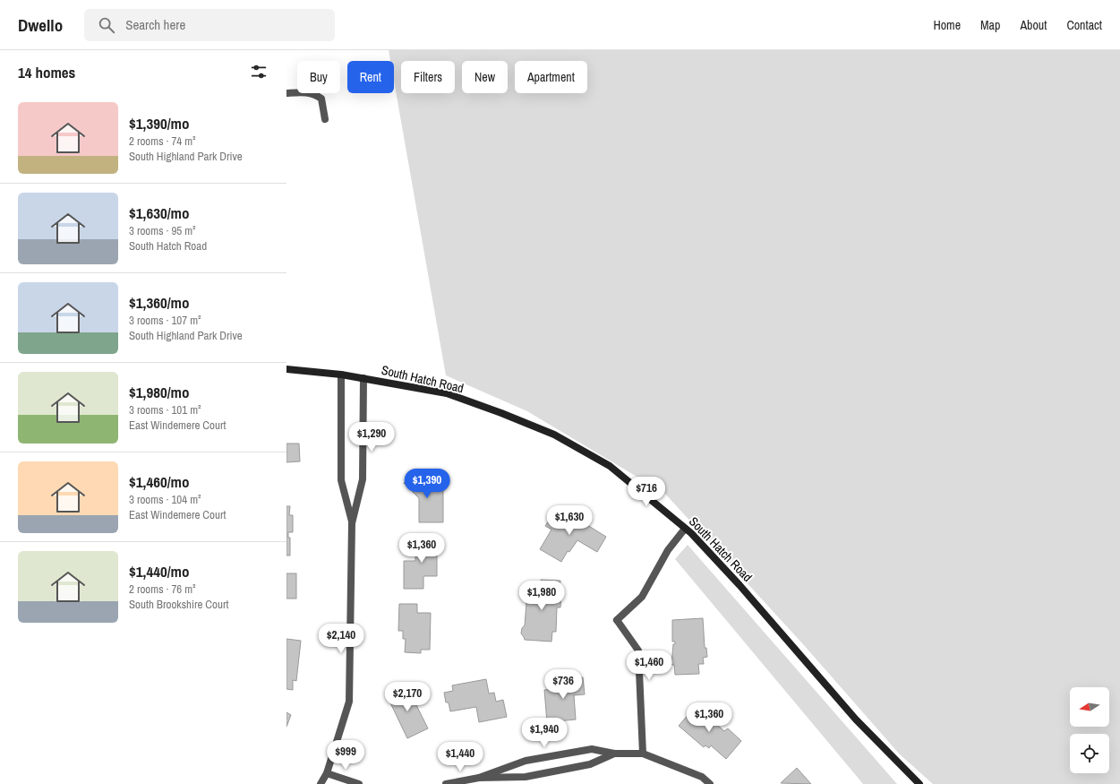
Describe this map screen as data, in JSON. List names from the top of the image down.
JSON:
{
  "streets": {
    "main road": ["South Hatch Road"]
  },
  "north": "left",
  "page": {
    "header": "Dwello",
    "search": "Search here",
    "nav": [
      "Home",
      "Map",
      "About",
      "Contact"
    ],
    "heading": "14 homes",
    "chip": [
      "Buy",
      "Rent",
      "Filters",
      "New",
      "Apartment"
    ],
    "list": [
      {
        "name": "$1,390/mo",
        "note": "2 rooms · 74 m² · South Highland Park Drive"
      },
      {
        "name": "$1,630/mo",
        "note": "3 rooms · 95 m² · South Hatch Road"
      },
      {
        "name": "$1,360/mo",
        "note": "3 rooms · 107 m² · South Highland Park Drive"
      },
      {
        "name": "$1,980/mo",
        "note": "3 rooms · 101 m² · East Windemere Court"
      },
      {
        "name": "$1,460/mo",
        "note": "3 rooms · 104 m² · East Windemere Court"
      },
      {
        "name": "$1,440/mo",
        "note": "2 rooms · 76 m² · South Brookshire Court"
      }
    ],
    "price": [
      "$1,290",
      "$1,390",
      "$716",
      "$1,630",
      "$1,360",
      "$1,980",
      "$2,140",
      "$1,460",
      "$736",
      "$2,170",
      "$1,360",
      "$1,940",
      "$999",
      "$1,440"
    ]
  }
}
